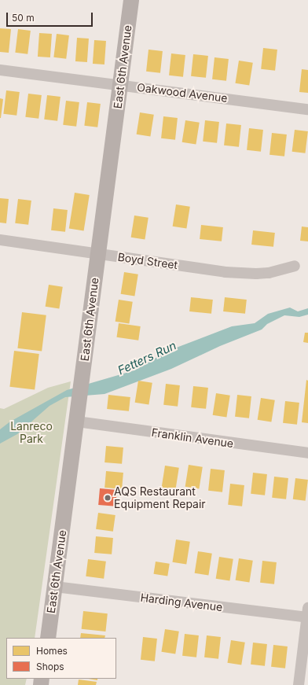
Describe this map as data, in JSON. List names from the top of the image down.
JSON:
{
  "streets": {
    "street": [
      "East 6th Avenue",
      "Oakwood Avenue",
      "Boyd Street",
      "Franklin Avenue",
      "Harding Avenue"
    ]
  },
  "crossings": [
    ["East 6th Avenue", "Oakwood Avenue"],
    ["East 6th Avenue", "Boyd Street"],
    ["East 6th Avenue", "Franklin Avenue"],
    ["East 6th Avenue", "Harding Avenue"]
  ],
  "water": ["Fetters Run"],
  "parks": ["Lanreco Park"],
  "places": ["AQS Restaurant Equipment Repair"],
  "legend": ["Homes", "Shops"],
  "scale_bar": "50 m"
}
